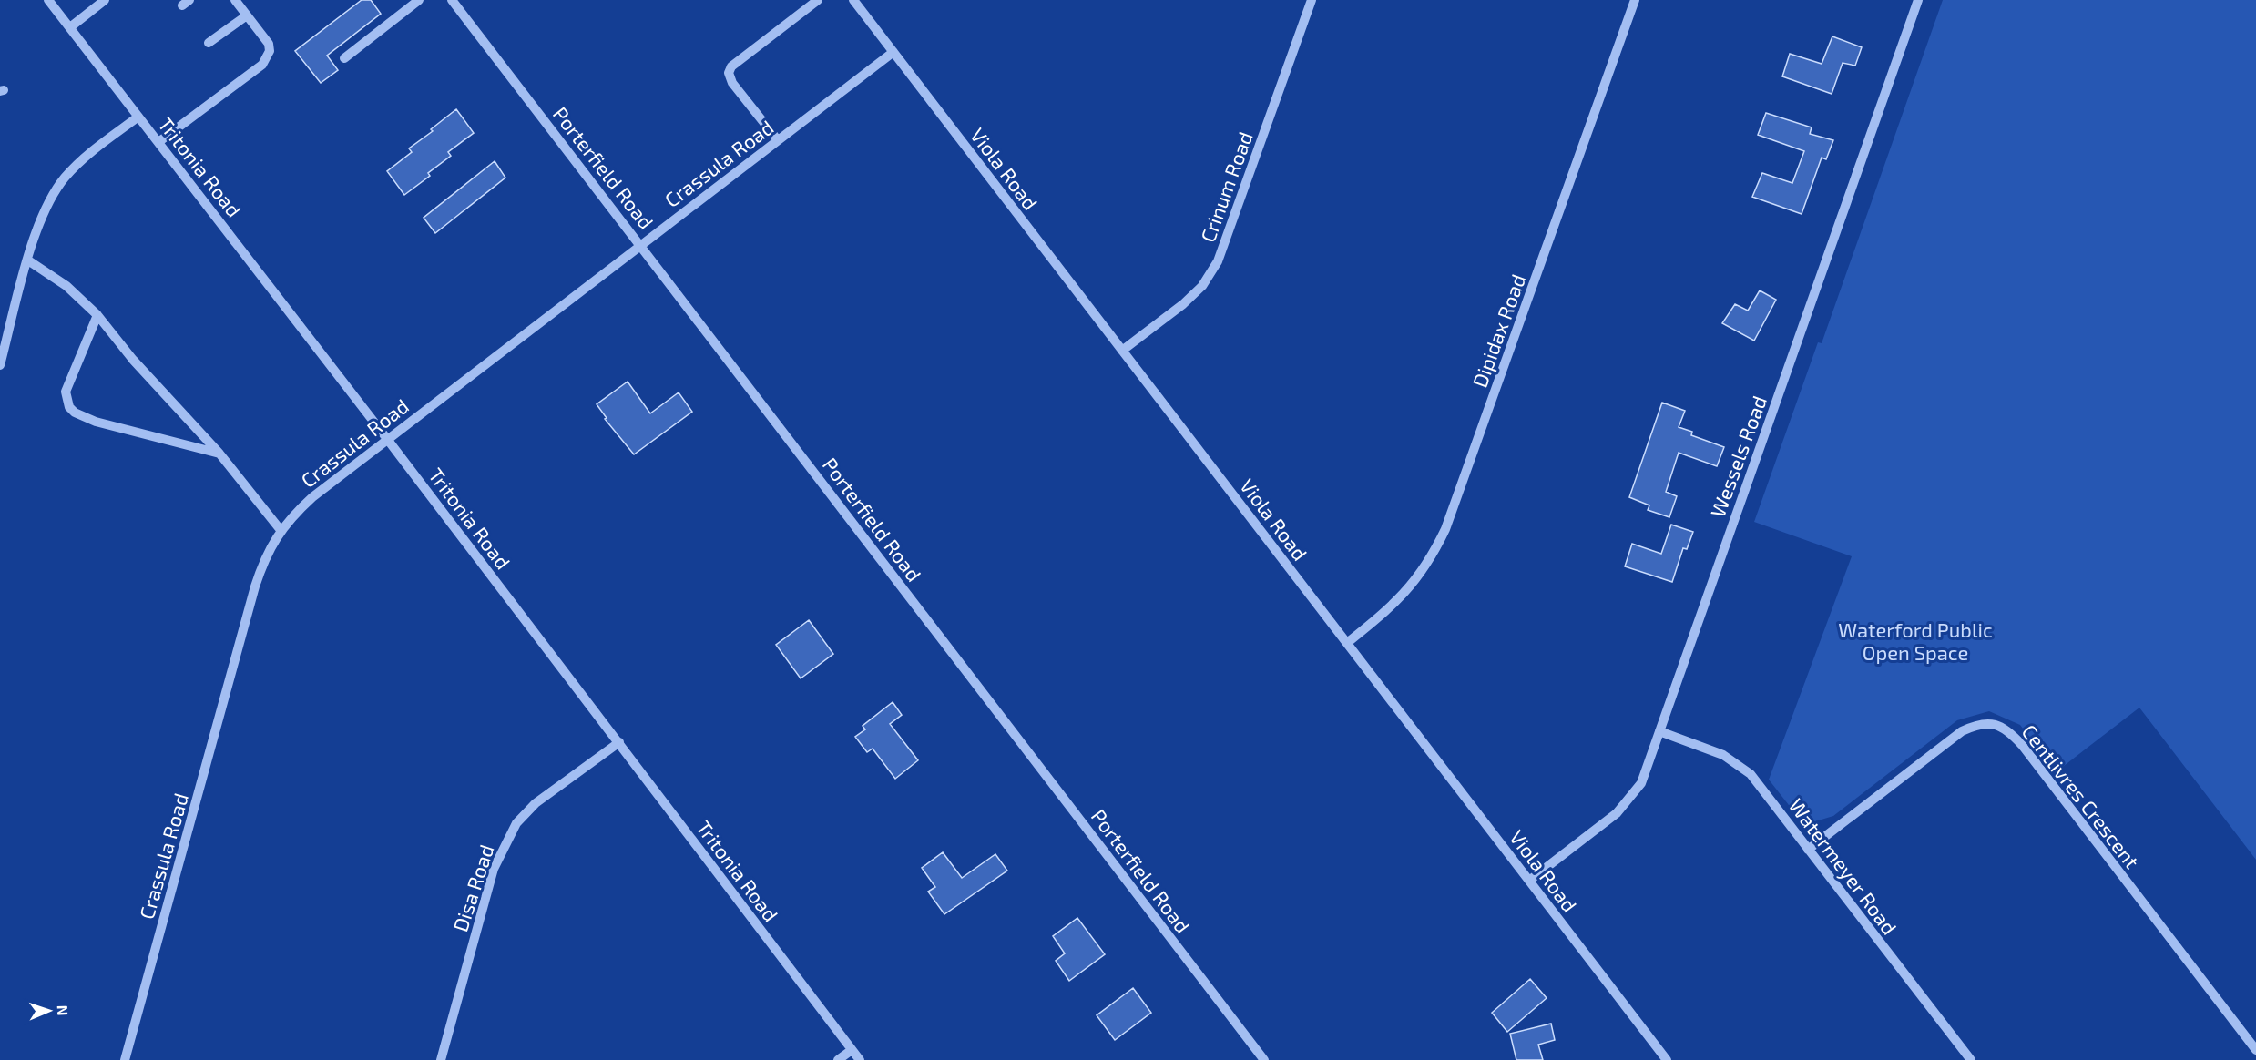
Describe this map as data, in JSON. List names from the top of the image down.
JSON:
{
  "streets": {
    "street": [
      "Crassula Road",
      "Tritonia Road",
      "Porterfield Road",
      "Viola Road",
      "Crinum Road",
      "Dipidax Road",
      "Wessels Road",
      "Centlivres Crescent",
      "Watermeyer Road",
      "Disa Road"
    ]
  },
  "crossings": [
    ["Crassula Road", "Tritonia Road"],
    ["Crassula Road", "Porterfield Road"],
    ["Crassula Road", "Viola Road"],
    ["Tritonia Road", "Disa Road"],
    ["Viola Road", "Crinum Road"],
    ["Viola Road", "Dipidax Road"],
    ["Viola Road", "Wessels Road"],
    ["Wessels Road", "Watermeyer Road"],
    ["Centlivres Crescent", "Watermeyer Road"]
  ],
  "parks": ["Waterford Public Open Space"],
  "north": "right"
}
